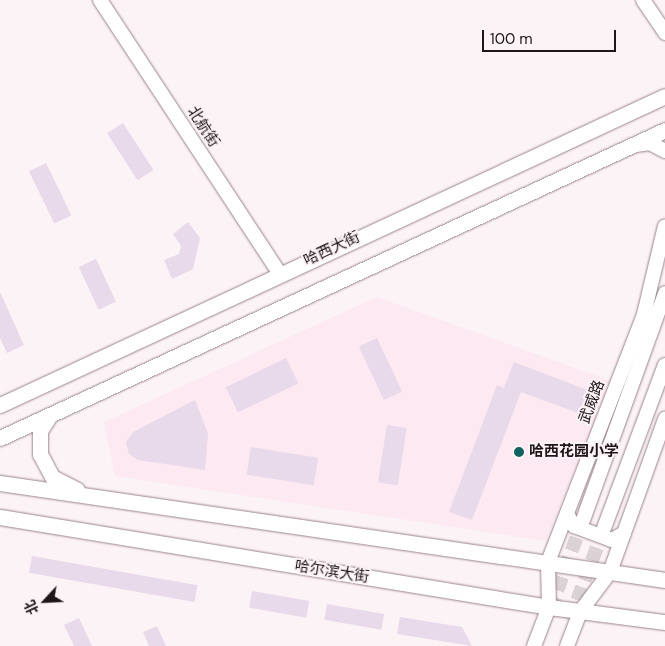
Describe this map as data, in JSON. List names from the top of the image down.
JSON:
{
  "streets": {
    "main road": [
      "北航街",
      "哈西大街",
      "武威路",
      "哈尔滨大街"
    ]
  },
  "crossings": [
    ["北航街", "哈西大街"],
    ["武威路", "哈尔滨大街"]
  ],
  "places": ["哈西花园小学"],
  "scale_bar": "100 m",
  "north": "bottom left"
}
